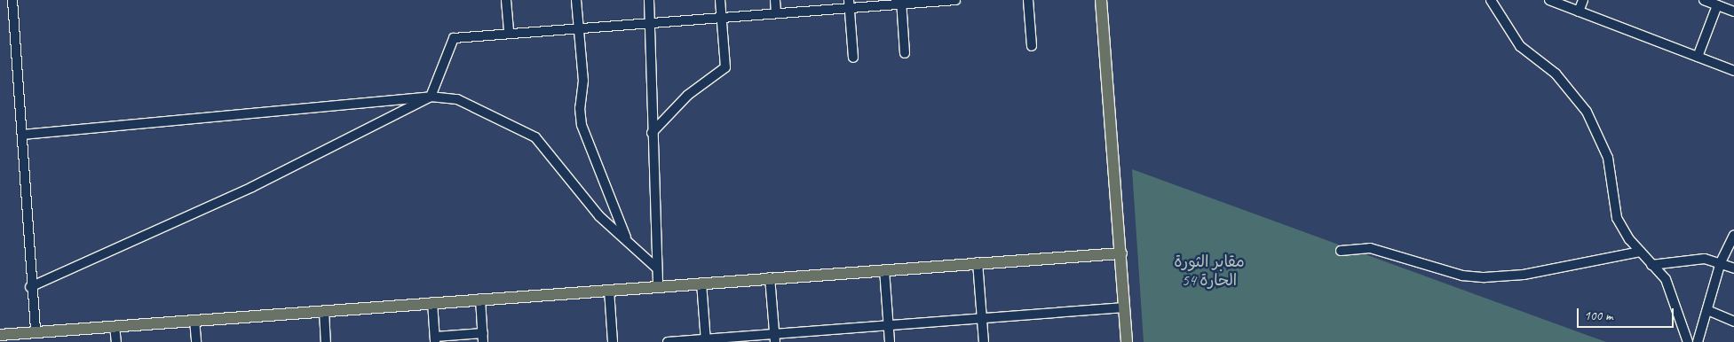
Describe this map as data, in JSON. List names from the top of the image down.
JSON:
{
  "parks": ["مقابر الثورة الحارة 54"],
  "scale_bar": "100 m"
}
